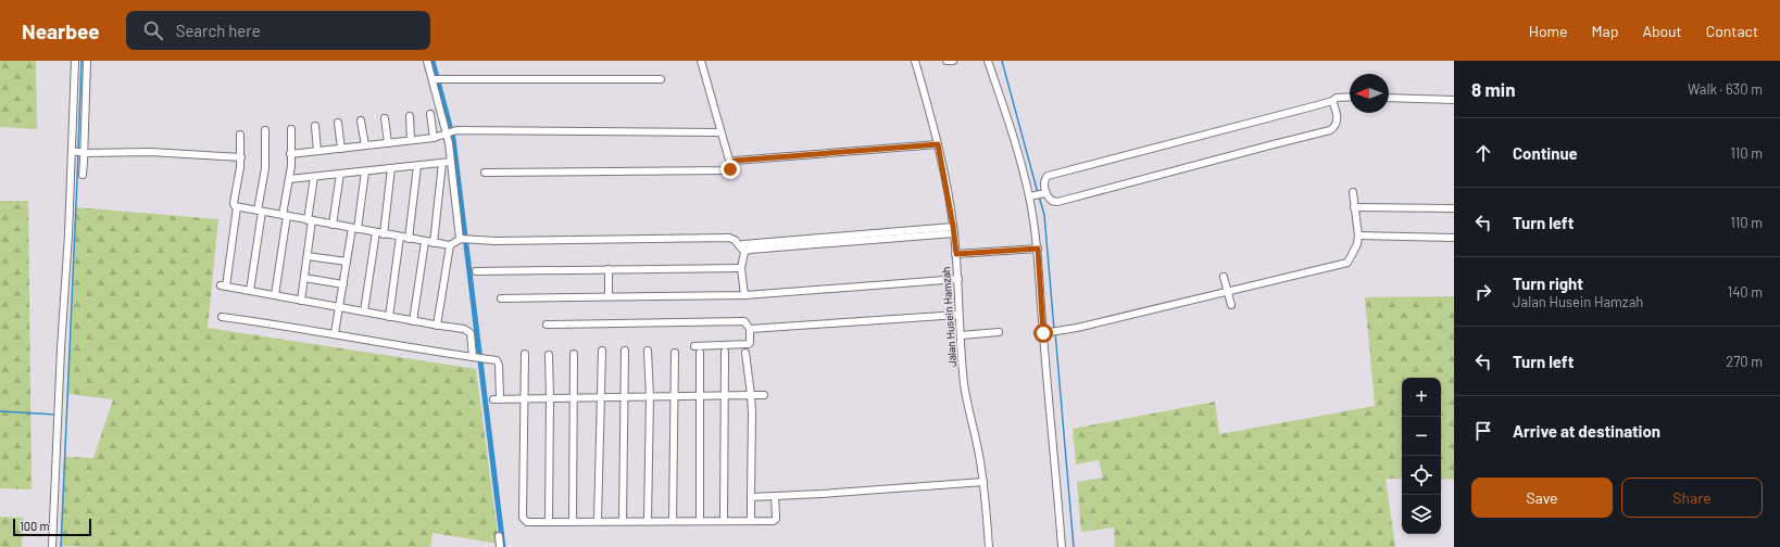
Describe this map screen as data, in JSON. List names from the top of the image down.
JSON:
{
  "streets": {
    "street": ["Jalan Husein Hamzah"]
  },
  "scale_bar": "100 m",
  "north": "left",
  "page": {
    "header": "Nearbee",
    "search": "Search here",
    "nav": [
      "Home",
      "Map",
      "About",
      "Contact"
    ],
    "heading": ["8 min", "Walk · 630 m"],
    "list": [
      ["Continue", "110 m"],
      ["Turn left", "110 m"],
      ["Turn right", "Jalan Husein Hamzah", "140 m"],
      ["Turn left", "270 m"],
      "Arrive at destination"
    ],
    "map_buttons": ["+", "−"],
    "buttons": ["Save", "Share"],
    "scale": "100 m"
  }
}
